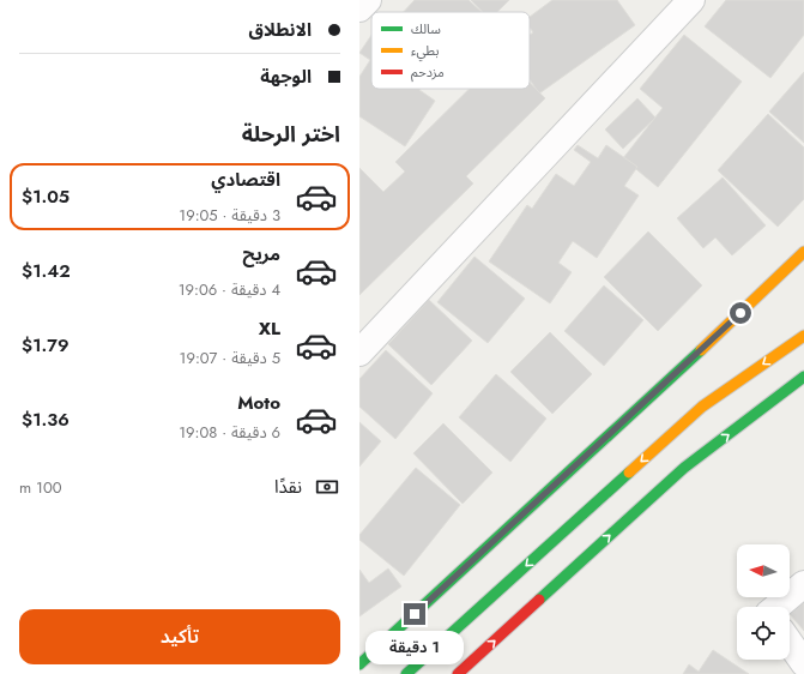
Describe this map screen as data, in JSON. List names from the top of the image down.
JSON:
{
  "legend": ["سالك", "بطيء", "مزدحم"],
  "north": "left",
  "page": {
    "banner": ["الانطلاق", "الوجهة"],
    "heading": "اختر الرحلة",
    "list": [
      {
        "name": "اقتصادي",
        "note": "3 دقيقة · 19:05",
        "value": "$1.05"
      },
      {
        "name": "مريح",
        "note": "4 دقيقة · 19:06",
        "value": "$1.42"
      },
      {
        "name": "XL",
        "note": "5 دقيقة · 19:07",
        "value": "$1.79"
      },
      {
        "name": "Moto",
        "note": "6 دقيقة · 19:08",
        "value": "$1.36"
      }
    ],
    "pay": ["نقدًا", "100 m"],
    "buttons": "تأكيد",
    "bubble": "1 دقيقة"
  }
}
